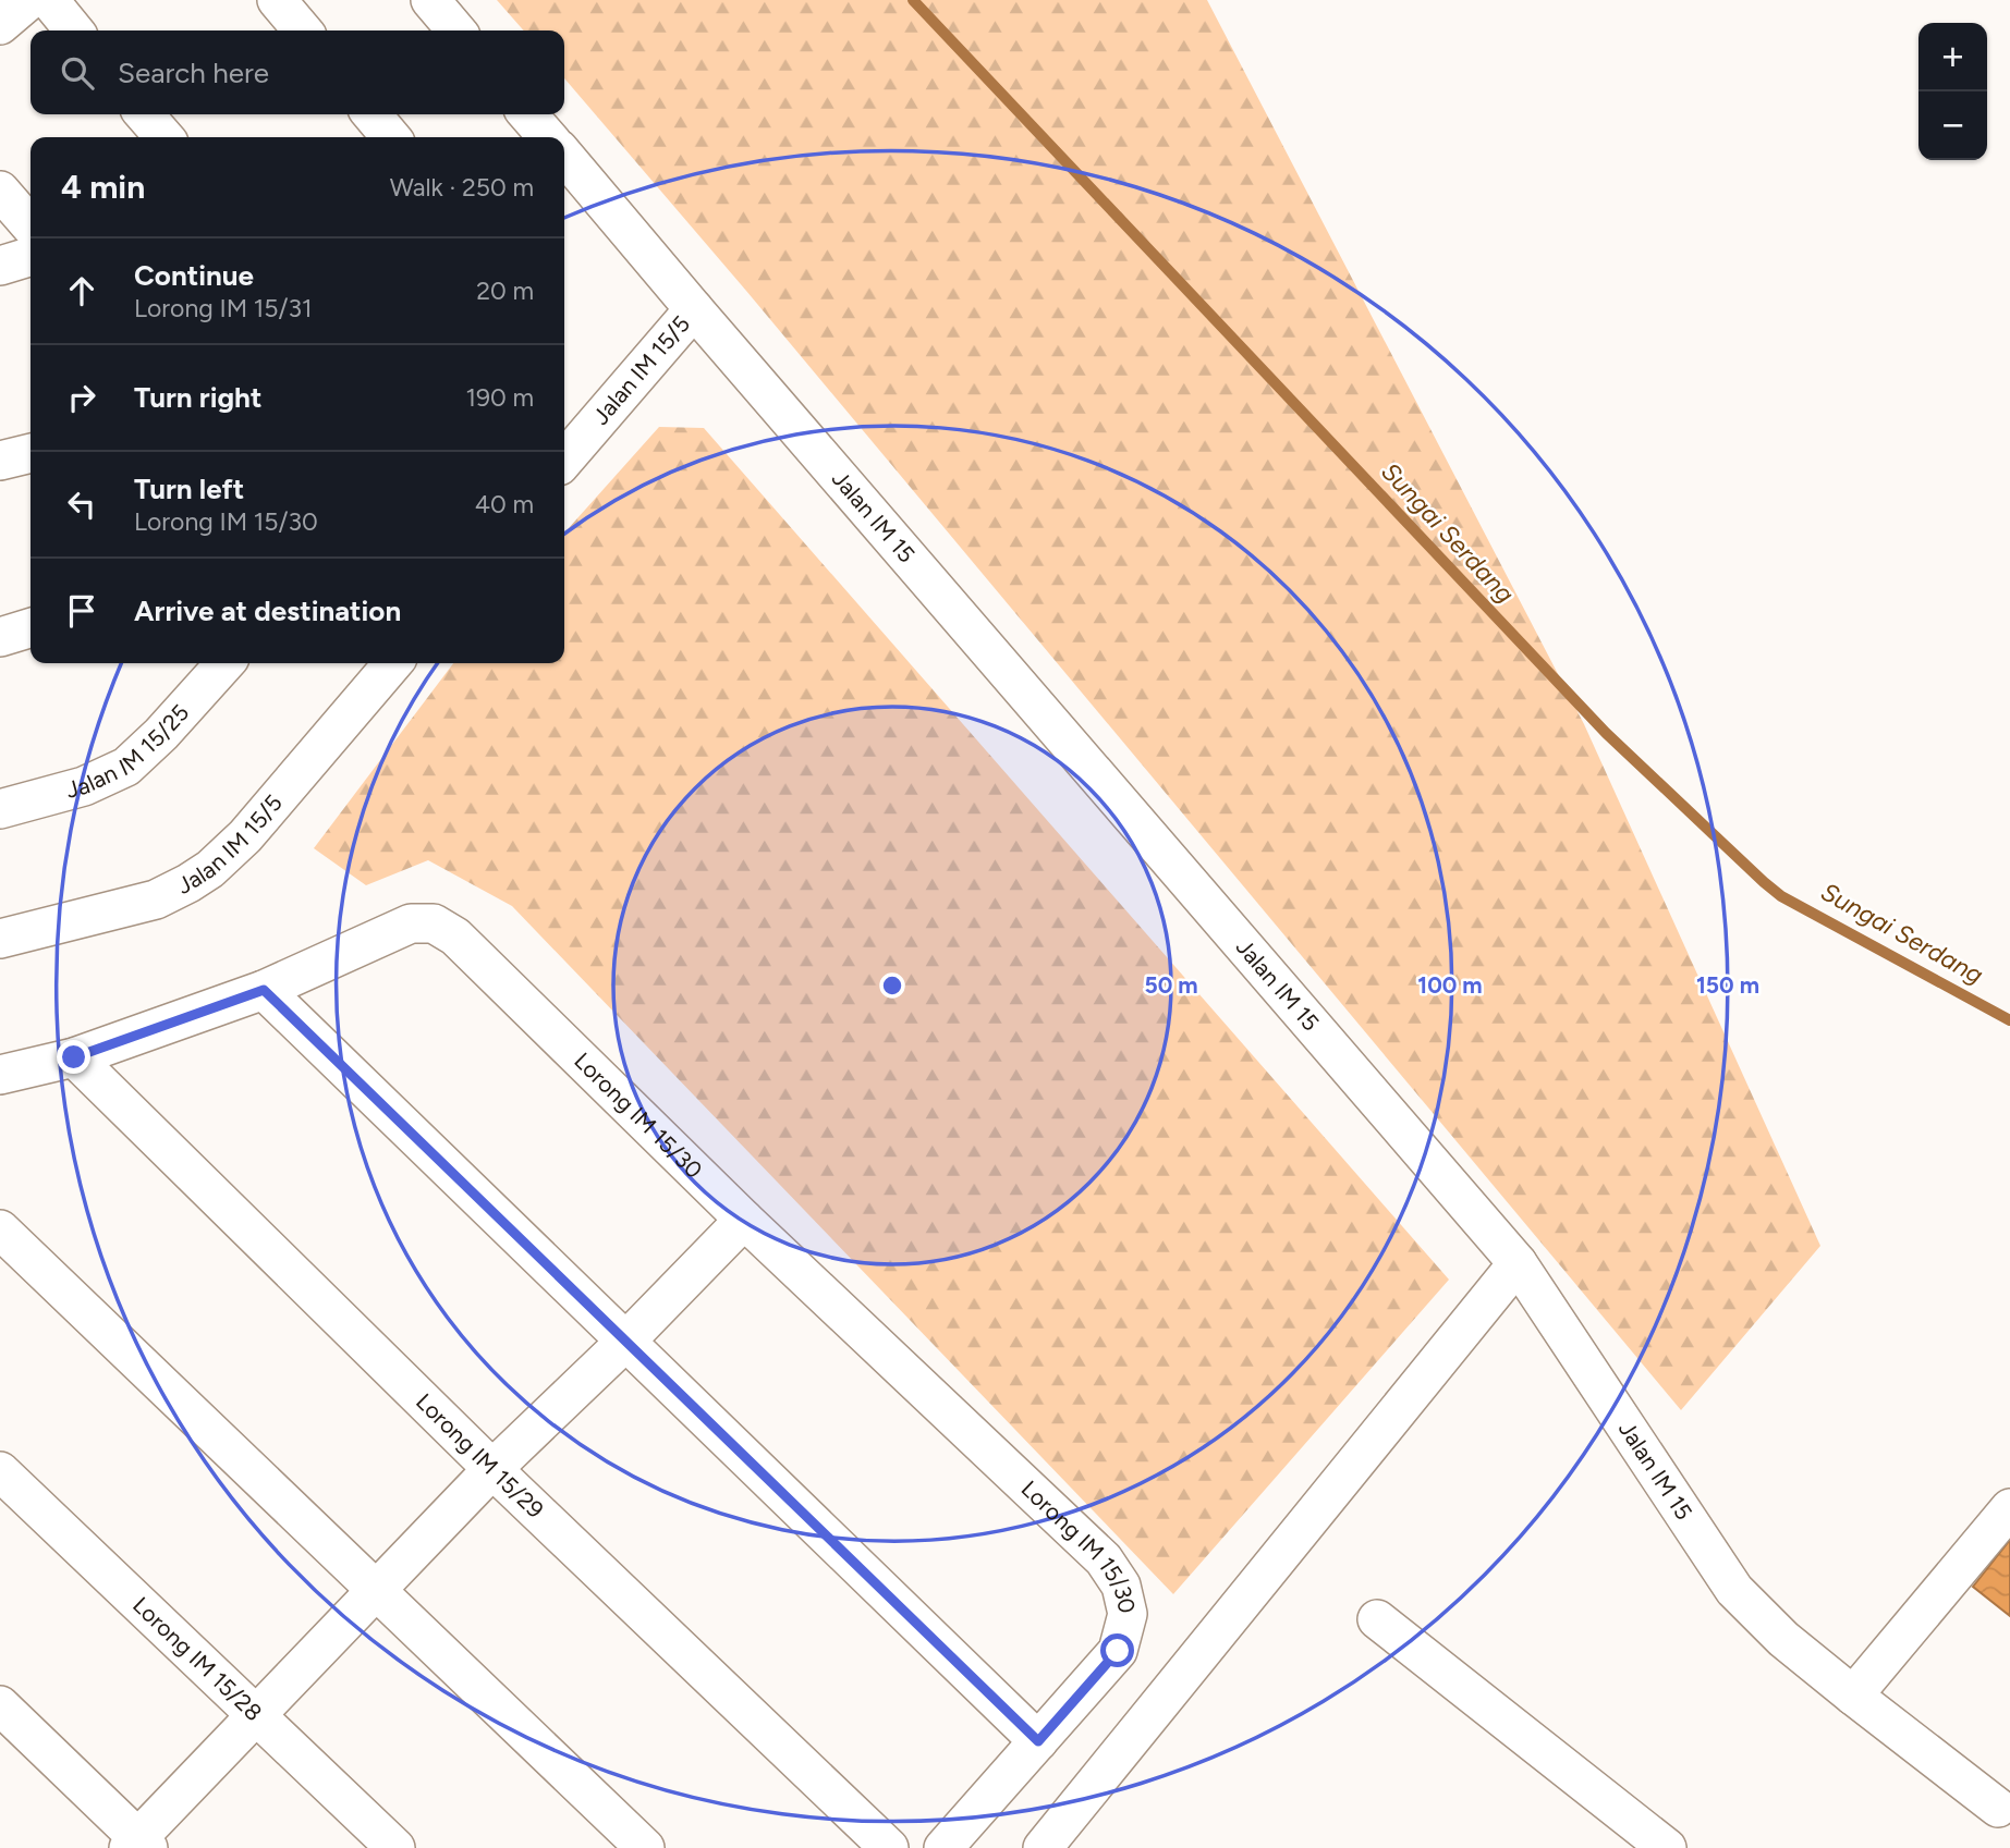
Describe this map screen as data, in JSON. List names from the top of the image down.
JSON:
{
  "streets": {
    "street": [
      "Jalan IM 15/5",
      "Jalan IM 15",
      "Jalan IM 15/25",
      "Lorong IM 15/30",
      "Lorong IM 15/29",
      "Lorong IM 15/28"
    ]
  },
  "crossings": [
    ["Jalan IM 15/5", "Jalan IM 15"],
    ["Lorong IM 15/30", "Lorong IM 15/29"]
  ],
  "water": ["Sungai Serdang"],
  "page": {
    "map_buttons": ["+", "−"],
    "search": "Search here",
    "heading": ["4 min", "Walk · 250 m"],
    "list": [
      ["Continue", "Lorong IM 15/31", "20 m"],
      ["Turn right", "190 m"],
      ["Turn left", "Lorong IM 15/30", "40 m"],
      "Arrive at destination"
    ]
  },
  "rings": ["50 m", "100 m", "150 m"]
}
